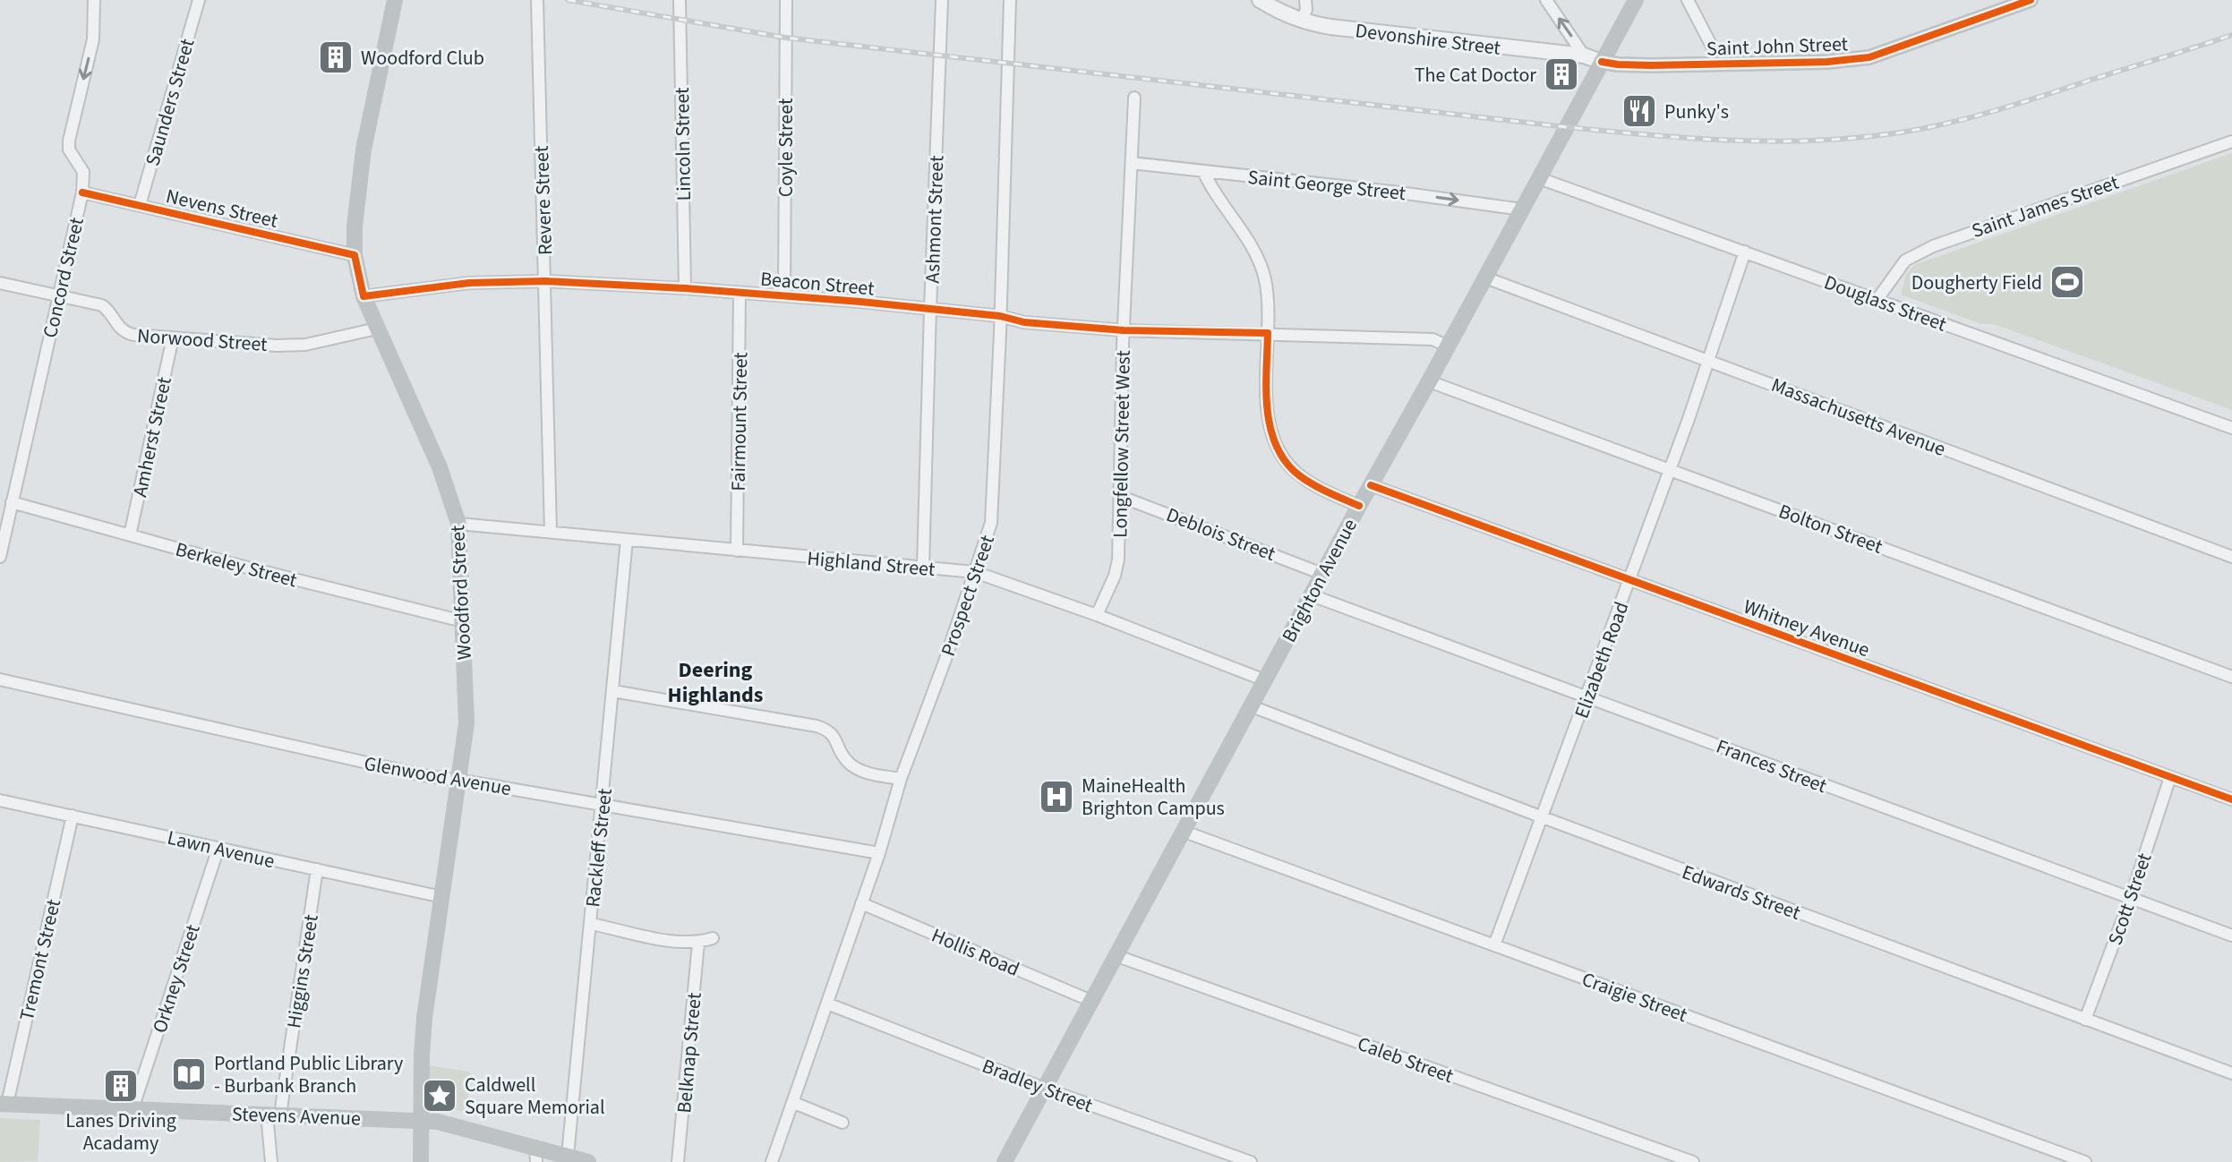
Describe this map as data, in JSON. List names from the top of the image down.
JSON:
{
  "streets": {
    "main road": [
      "Saint John Street",
      "Brighton Avenue",
      "Woodford Street",
      "Stevens Avenue"
    ],
    "street": [
      "Devonshire Street",
      "Saunders Street",
      "Lincoln Street",
      "Coyle Street",
      "Saint George Street",
      "Revere Street",
      "Saint James Street",
      "Nevens Street",
      "Ashmont Street",
      "Concord Street",
      "Beacon Street",
      "Douglass Street",
      "Norwood Street",
      "Massachusetts Avenue",
      "Fairmount Street",
      "Amherst Street",
      "Longfellow Street West",
      "Bolton Street",
      "Deblois Street",
      "Highland Street",
      "Berkeley Street",
      "Prospect Street",
      "Whitney Avenue",
      "Elizabeth Road",
      "Frances Street",
      "Glenwood Avenue",
      "Rackleff Street",
      "Lawn Avenue",
      "Edwards Street",
      "Scott Street",
      "Hollis Road",
      "Tremont Street",
      "Higgins Street",
      "Orkney Street",
      "Craigie Street",
      "Belknap Street",
      "Caleb Street",
      "Bradley Street"
    ]
  },
  "crossings": [
    ["Devonshire Street", "Saint John Street"],
    ["Devonshire Street", "Brighton Avenue"],
    ["Saint John Street", "Brighton Avenue"],
    ["Saunders Street", "Nevens Street"],
    ["Lincoln Street", "Beacon Street"],
    ["Coyle Street", "Beacon Street"],
    ["Saint George Street", "Longfellow Street West"],
    ["Saint George Street", "Brighton Avenue"],
    ["Revere Street", "Beacon Street"],
    ["Revere Street", "Highland Street"],
    ["Saint James Street", "Douglass Street"],
    ["Nevens Street", "Concord Street"],
    ["Nevens Street", "Woodford Street"],
    ["Ashmont Street", "Beacon Street"],
    ["Ashmont Street", "Highland Street"],
    ["Concord Street", "Norwood Street"],
    ["Concord Street", "Berkeley Street"],
    ["Beacon Street", "Fairmount Street"],
    ["Beacon Street", "Longfellow Street West"],
    ["Beacon Street", "Brighton Avenue"],
    ["Beacon Street", "Woodford Street"],
    ["Beacon Street", "Prospect Street"],
    ["Douglass Street", "Brighton Avenue"],
    ["Douglass Street", "Elizabeth Road"],
    ["Norwood Street", "Amherst Street"],
    ["Norwood Street", "Woodford Street"],
    ["Massachusetts Avenue", "Brighton Avenue"],
    ["Massachusetts Avenue", "Elizabeth Road"],
    ["Fairmount Street", "Highland Street"],
    ["Amherst Street", "Berkeley Street"],
    ["Longfellow Street West", "Deblois Street"],
    ["Longfellow Street West", "Highland Street"],
    ["Bolton Street", "Brighton Avenue"],
    ["Bolton Street", "Elizabeth Road"],
    ["Deblois Street", "Brighton Avenue"],
    ["Highland Street", "Brighton Avenue"],
    ["Highland Street", "Woodford Street"],
    ["Highland Street", "Prospect Street"],
    ["Highland Street", "Rackleff Street"],
    ["Berkeley Street", "Woodford Street"],
    ["Brighton Avenue", "Whitney Avenue"],
    ["Brighton Avenue", "Frances Street"],
    ["Brighton Avenue", "Edwards Street"],
    ["Brighton Avenue", "Hollis Road"],
    ["Brighton Avenue", "Craigie Street"],
    ["Brighton Avenue", "Caleb Street"],
    ["Brighton Avenue", "Bradley Street"],
    ["Woodford Street", "Glenwood Avenue"],
    ["Woodford Street", "Lawn Avenue"],
    ["Woodford Street", "Stevens Avenue"],
    ["Prospect Street", "Glenwood Avenue"],
    ["Prospect Street", "Hollis Road"],
    ["Prospect Street", "Bradley Street"],
    ["Whitney Avenue", "Elizabeth Road"],
    ["Whitney Avenue", "Scott Street"],
    ["Elizabeth Road", "Frances Street"],
    ["Elizabeth Road", "Edwards Street"],
    ["Elizabeth Road", "Craigie Street"],
    ["Frances Street", "Scott Street"],
    ["Glenwood Avenue", "Rackleff Street"],
    ["Rackleff Street", "Stevens Avenue"],
    ["Lawn Avenue", "Tremont Street"],
    ["Lawn Avenue", "Higgins Street"],
    ["Lawn Avenue", "Orkney Street"],
    ["Edwards Street", "Scott Street"],
    ["Tremont Street", "Stevens Avenue"],
    ["Higgins Street", "Stevens Avenue"],
    ["Orkney Street", "Stevens Avenue"]
  ],
  "one_way": ["Saint George Street"],
  "districts": ["Deering Highlands"],
  "places": {
    "building": ["Woodford Club", "The Cat Doctor", "Lanes Driving Acadamy"],
    "restaurant": ["Punky's"],
    "sports": ["Dougherty Field"],
    "hospital": ["MaineHealth Brighton Campus"],
    "library": ["Portland Public Library - Burbank Branch"],
    "place": ["Caldwell Square Memorial"]
  }
}
